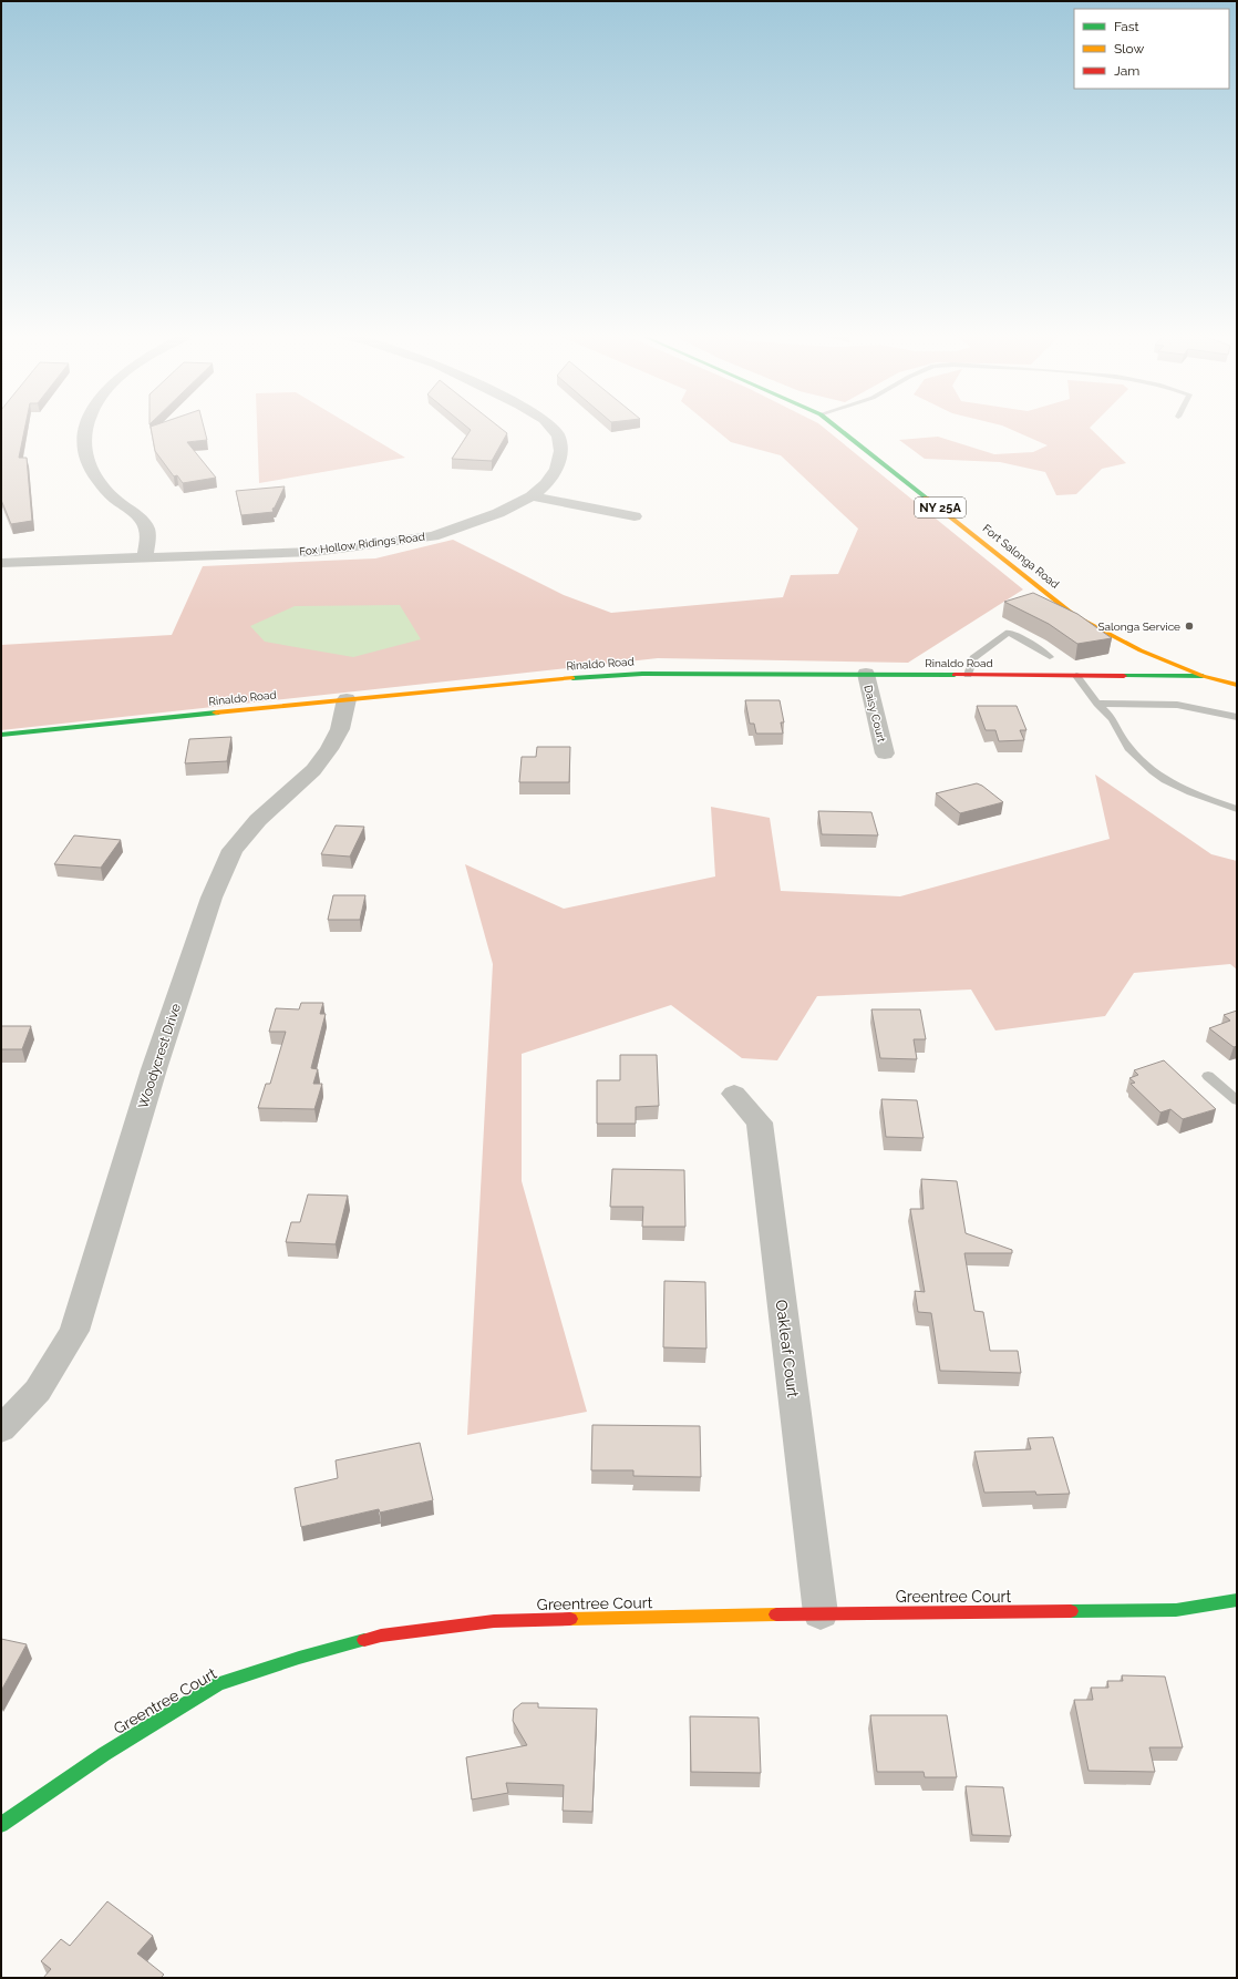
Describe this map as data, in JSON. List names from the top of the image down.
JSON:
{
  "streets": {
    "street": [
      "NY 25A",
      "Fox Hollow Ridings Road",
      "Fort Salonga Road",
      "Rinaldo Road",
      "Daisy Court",
      "Woodycrest Drive",
      "Oakleaf Court",
      "Greentree Court"
    ]
  },
  "crossings": [
    ["Fort Salonga Road", "Rinaldo Road"],
    ["Rinaldo Road", "Daisy Court"],
    ["Rinaldo Road", "Woodycrest Drive"],
    ["Oakleaf Court", "Greentree Court"]
  ],
  "places": ["Salonga Service"],
  "legend": ["Fast", "Slow", "Jam"]
}
